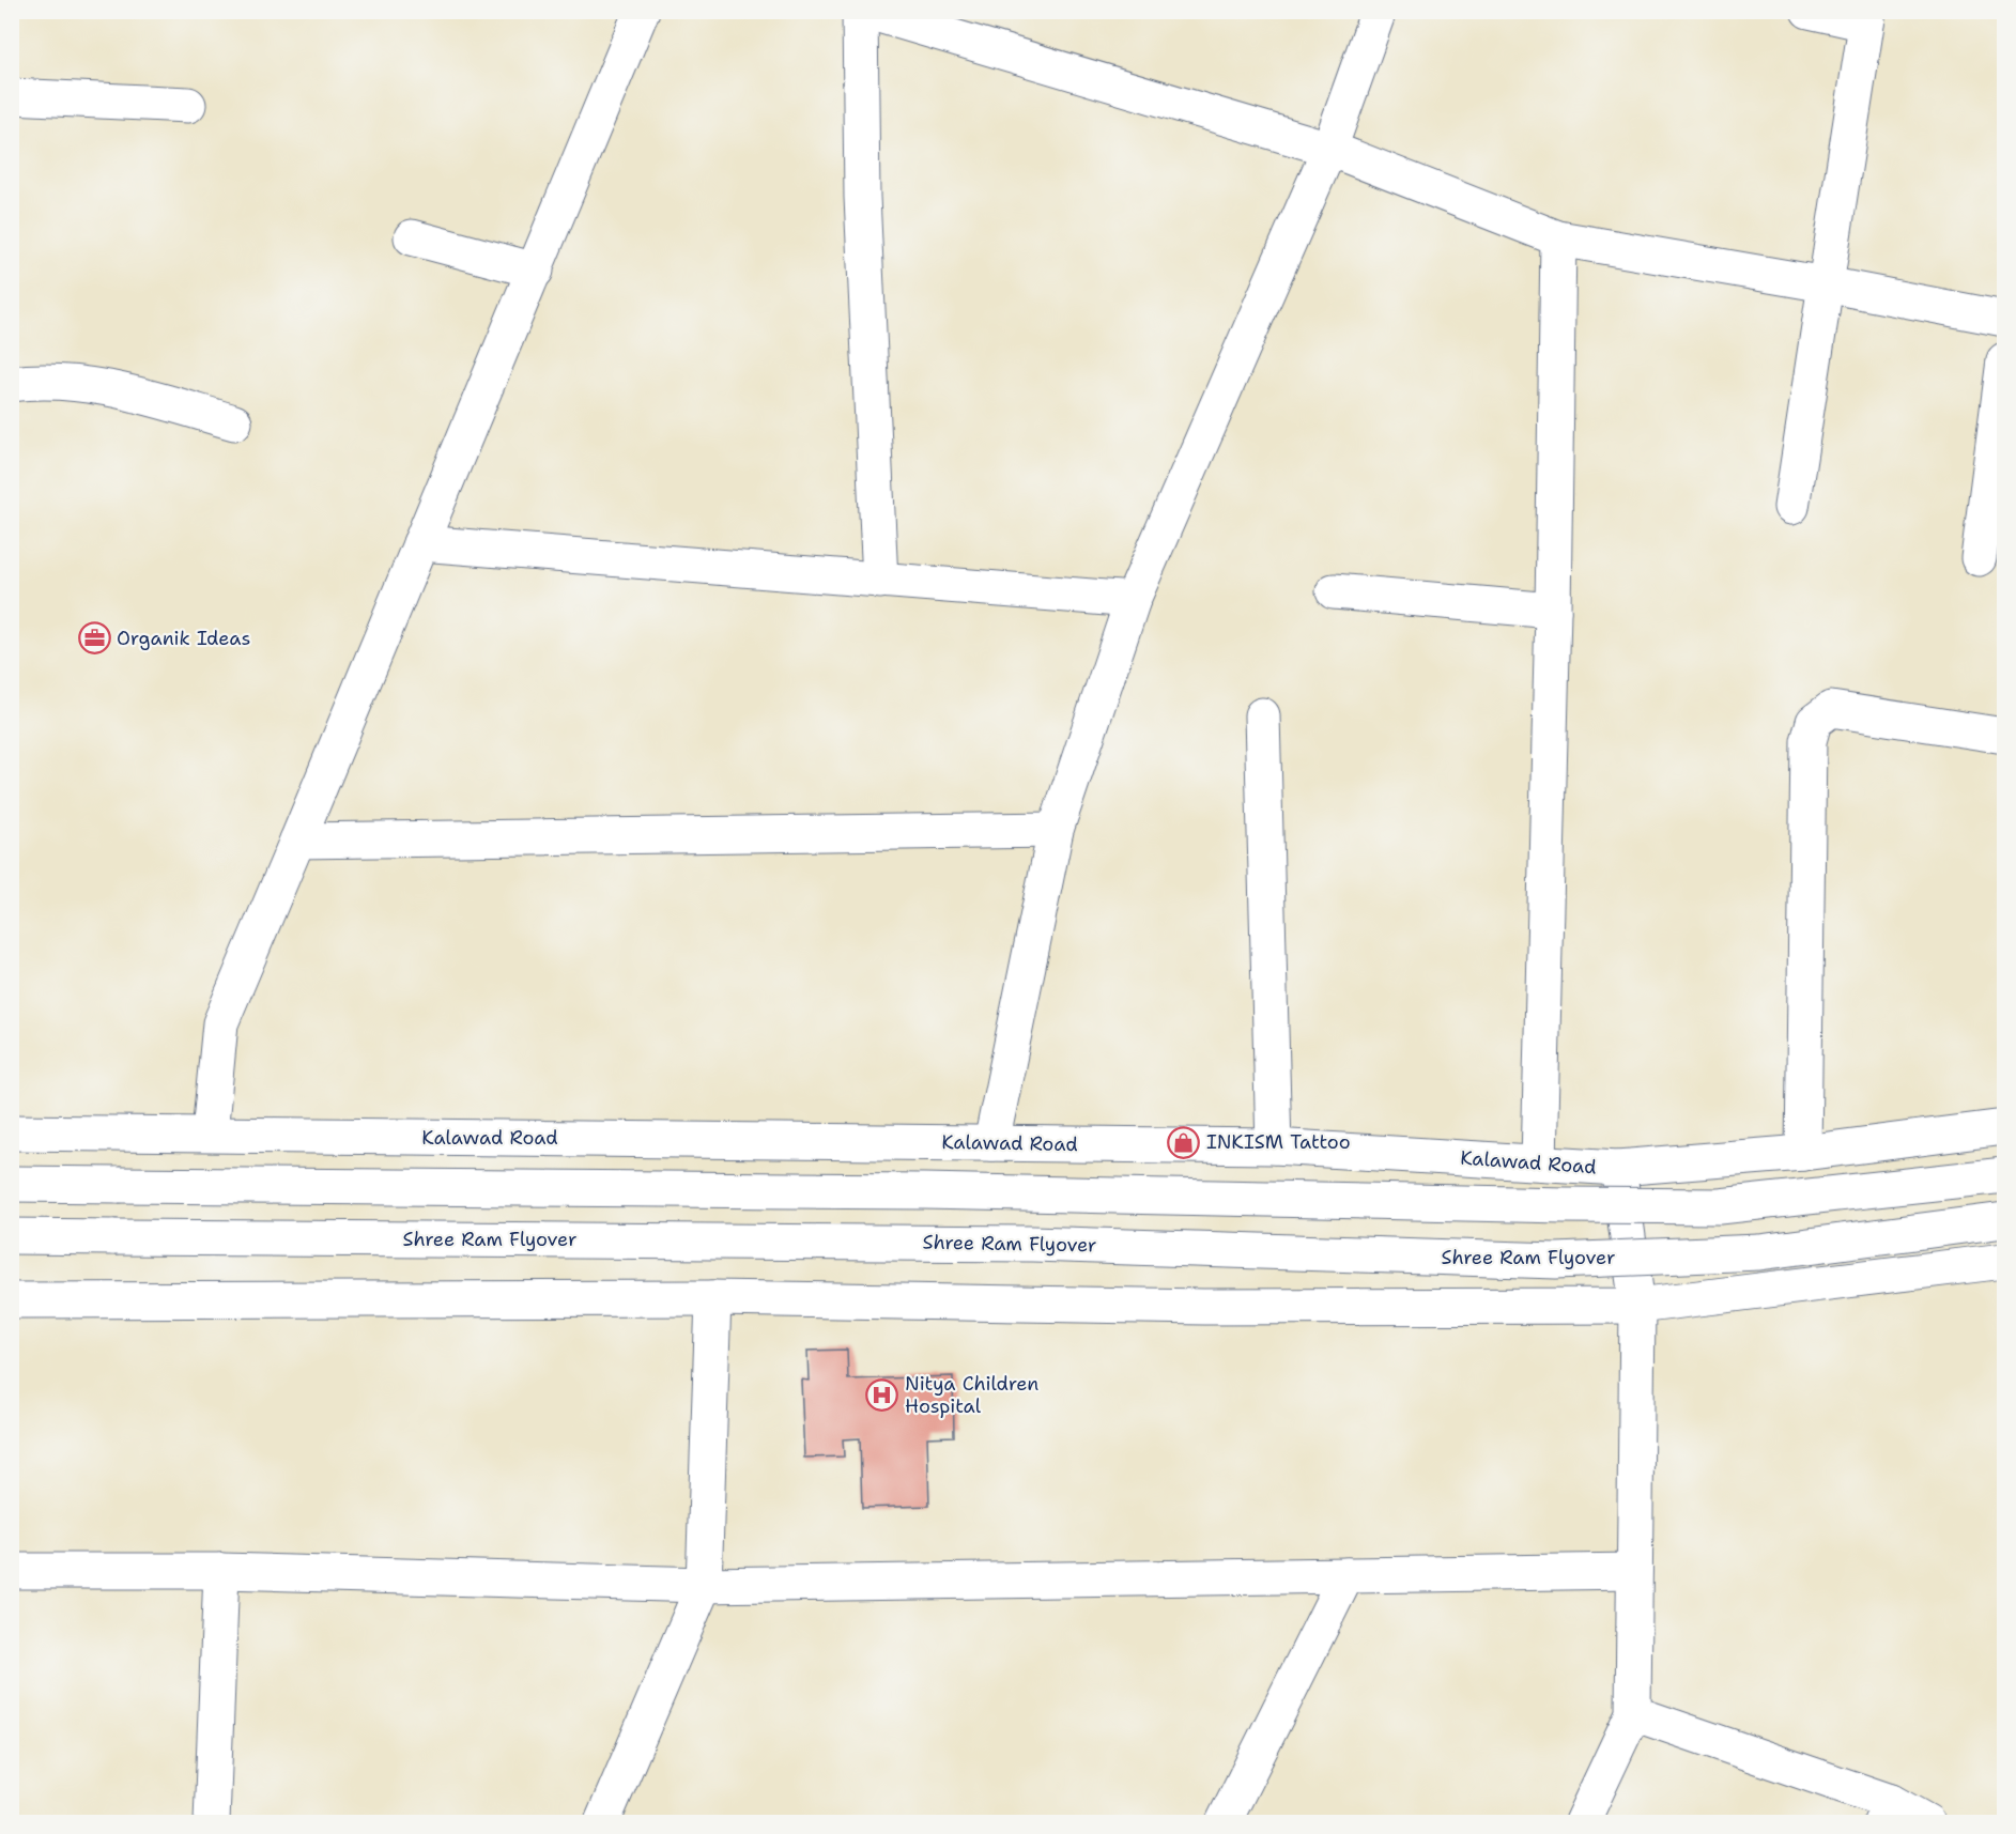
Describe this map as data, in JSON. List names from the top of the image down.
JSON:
{
  "streets": {
    "street": ["Kalawad Road", "Shree Ram Flyover"]
  },
  "places": {
    "office": ["Organik Ideas"],
    "shop": ["INKISM Tattoo"],
    "hospital": ["Nitya Children Hospital"]
  }
}
